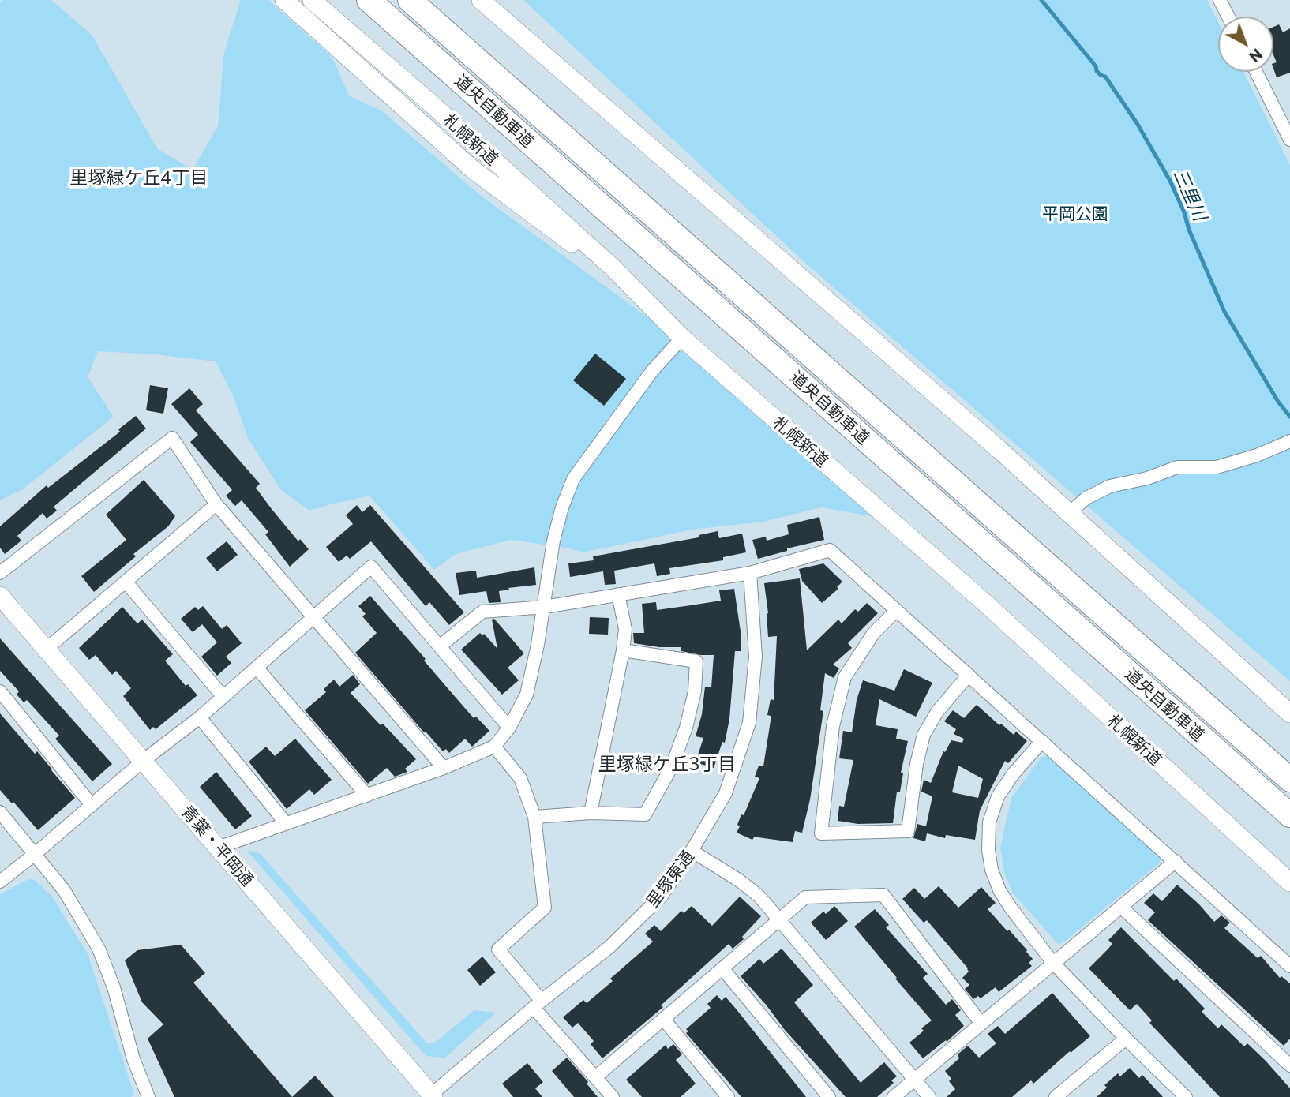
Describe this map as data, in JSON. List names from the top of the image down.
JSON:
{
  "streets": {
    "highway": ["道央自動車道"],
    "street": ["札幌新道", "青葉・平岡通", "里塚東通"]
  },
  "crossings": [
    ["青葉・平岡通", "里塚東通"]
  ],
  "districts": ["里塚緑ケ丘4丁目", "里塚緑ケ丘3丁目"],
  "water": ["三里川"],
  "parks": ["平岡公園"],
  "north": "bottom right"
}
